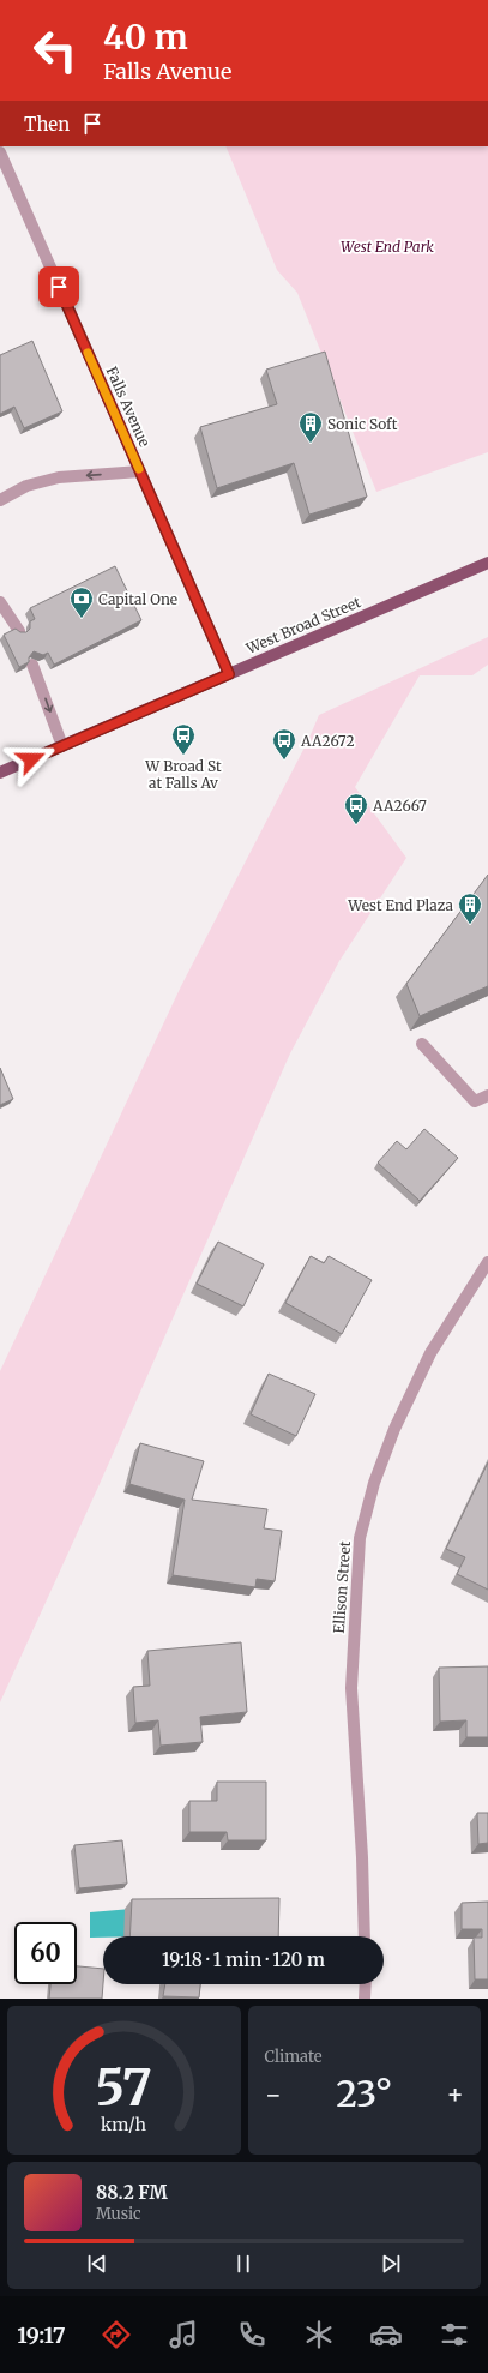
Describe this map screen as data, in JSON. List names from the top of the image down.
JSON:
{
  "streets": {
    "main road": ["West Broad Street"],
    "street": ["Falls Avenue", "Ellison Street"]
  },
  "crossings": [
    ["Falls Avenue", "West Broad Street"]
  ],
  "parks": ["West End Park"],
  "places": {
    "building": ["Sonic Soft", "West End Plaza"],
    "bank": ["Capital One"],
    "bus stop": ["W Broad St at Falls Av", "AA2672", "AA2667"]
  },
  "page": {
    "turn": ["40 m", "Falls Avenue"],
    "then": "Then",
    "limit": "60",
    "trip": "19:18 · 1 min · 120 m",
    "tile": "Climate",
    "heat": ["−", "23°", "+"],
    "song": ["88.2 FM", "Music"],
    "tabs": "19:17",
    "gauge": ["57", "km/h"]
  }
}
